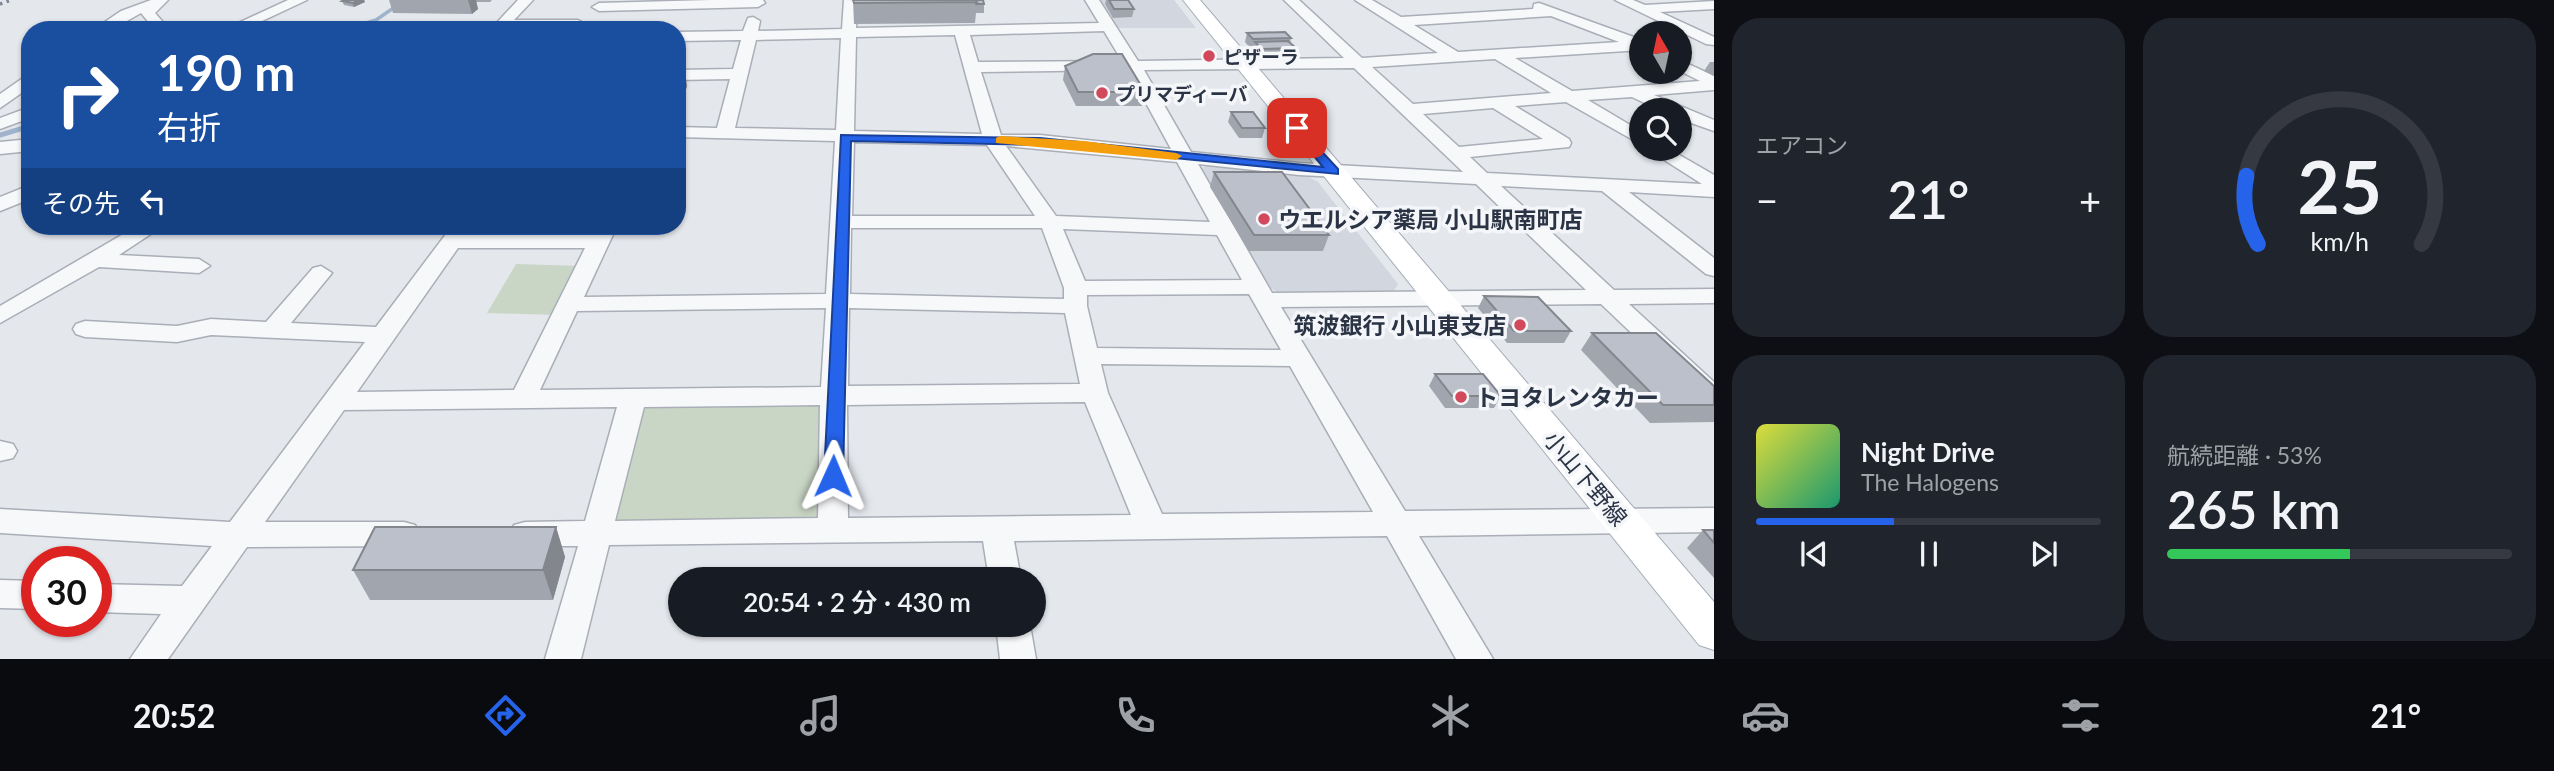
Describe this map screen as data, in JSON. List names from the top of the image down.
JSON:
{
  "streets": {
    "main road": ["小山下野線"]
  },
  "places": [
    "ピザーラ",
    "プリマディーバ",
    "ウエルシア薬局 小山駅南町店",
    "筑波銀行 小山東支店",
    "トヨタレンタカー"
  ],
  "north": "top",
  "page": {
    "tile": [
      "エアコン",
      ["航続距離 · 53%", "265 km"]
    ],
    "turn": ["190 m", "右折"],
    "then": "その先",
    "heat": ["−", "21°", "+"],
    "song": ["Night Drive", "The Halogens"],
    "limit": "30",
    "trip": "20:54 · 2 分 · 430 m",
    "tabs": ["20:52", "21°"],
    "gauge": ["25", "km/h"]
  }
}
